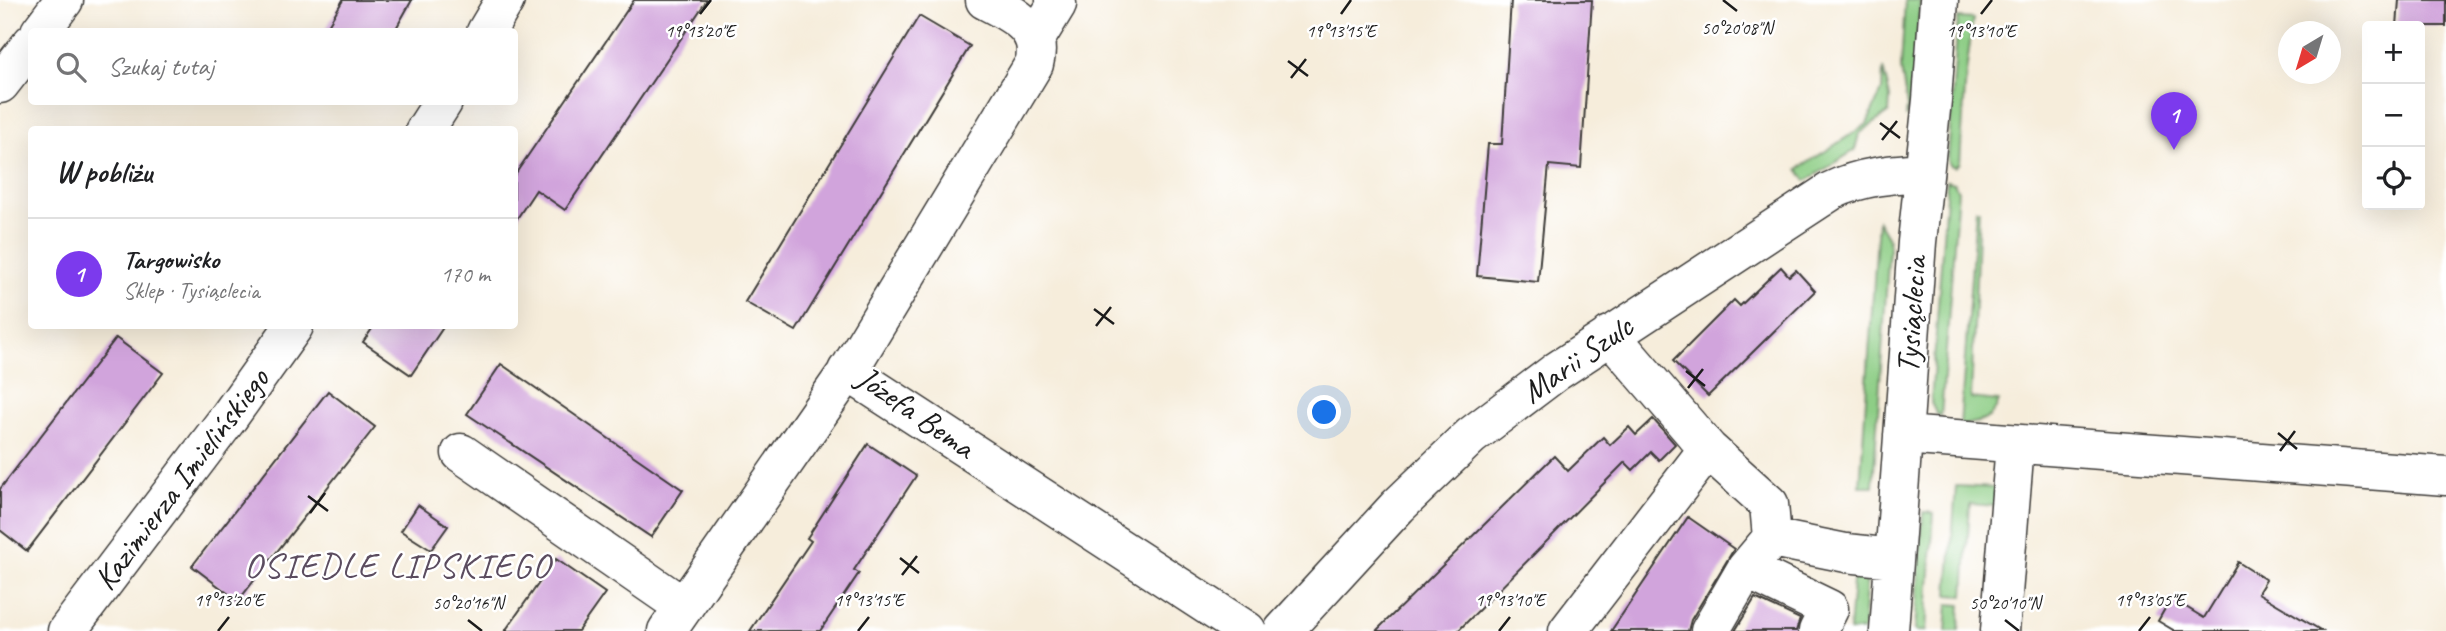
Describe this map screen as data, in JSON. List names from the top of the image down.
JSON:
{
  "streets": {
    "street": [
      "Tysiąclecia",
      "Marii Szulc",
      "Józefa Bema",
      "Kazimierza Imielińskiego"
    ]
  },
  "crossings": [
    ["Tysiąclecia", "Marii Szulc"]
  ],
  "districts": ["OSIEDLE LIPSKIEGO"],
  "north": "bottom left",
  "page": {
    "map_buttons": ["+", "−"],
    "search": "Szukaj tutaj",
    "pins": "1",
    "heading": "W pobliżu",
    "list": [
      {
        "mark": "1",
        "name": "Targowisko",
        "note": "Sklep · Tysiąclecia",
        "value": "170 m"
      }
    ]
  },
  "coordinates": [
    "50°20'08\"N",
    "19°13'20\"E",
    "19°13'15\"E",
    "19°13'10\"E",
    "19°13'05\"E",
    "50°20'16\"N",
    "50°20'10\"N"
  ]
}
